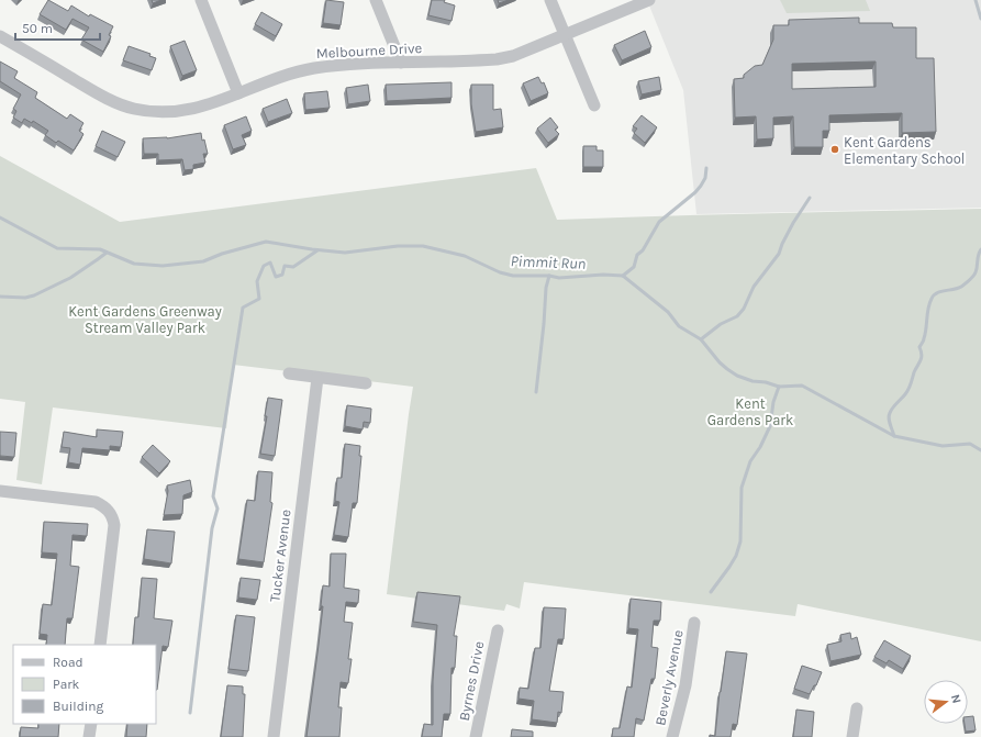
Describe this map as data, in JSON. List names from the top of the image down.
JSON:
{
  "streets": {
    "street": [
      "Melbourne Drive",
      "Tucker Avenue",
      "Beverly Avenue",
      "Byrnes Drive"
    ]
  },
  "water": ["Pimmit Run"],
  "parks": ["Kent Gardens Greenway Stream Valley Park", "Kent Gardens Park"],
  "places": ["Kent Gardens Elementary School"],
  "legend": ["Road", "Park", "Building"],
  "scale_bar": "50 m",
  "north": "right"
}
